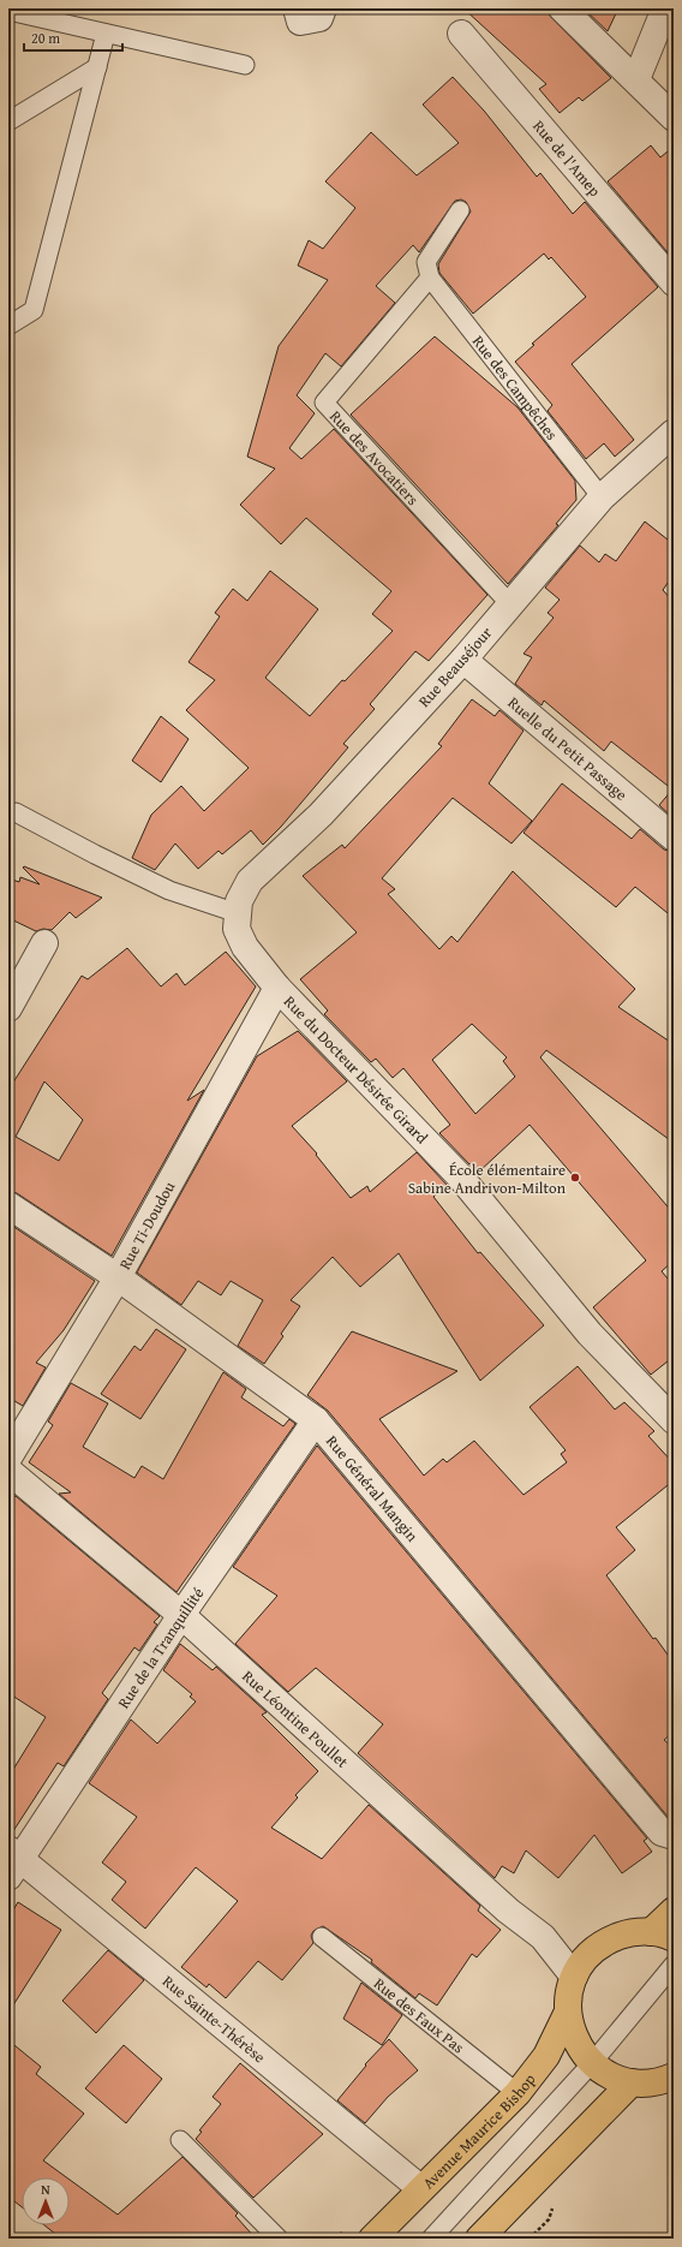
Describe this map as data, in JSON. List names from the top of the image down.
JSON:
{
  "streets": {
    "main road": ["Avenue Maurice Bishop"],
    "street": [
      "Rue de l'Amep",
      "Rue Beauséjour",
      "Ruelle du Petit Passage",
      "Rue du Docteur Désirée Girard",
      "Rue Ti-Doudou",
      "Rue Général Mangin",
      "Rue de la Tranquillité",
      "Rue Léontine Poullet",
      "Rue Sainte-Thérèse"
    ],
    "lane": ["Rue des Campêches", "Rue des Avocatiers", "Rue des Faux Pas"]
  },
  "crossings": [
    ["Rue des Campêches", "Rue des Avocatiers"],
    ["Rue des Campêches", "Rue Beauséjour"],
    ["Rue des Avocatiers", "Rue Beauséjour"],
    ["Rue Beauséjour", "Ruelle du Petit Passage"],
    ["Rue Beauséjour", "Rue du Docteur Désirée Girard"],
    ["Rue du Docteur Désirée Girard", "Rue Ti-Doudou"],
    ["Rue Ti-Doudou", "Rue Général Mangin"],
    ["Rue Général Mangin", "Rue de la Tranquillité"],
    ["Rue de la Tranquillité", "Rue Léontine Poullet"],
    ["Rue de la Tranquillité", "Rue Sainte-Thérèse"],
    ["Rue des Faux Pas", "Avenue Maurice Bishop"],
    ["Rue Sainte-Thérèse", "Avenue Maurice Bishop"]
  ],
  "places": ["École élémentaire Sabine Andrivon-Milton"],
  "scale_bar": "20 m",
  "north": "top"
}
